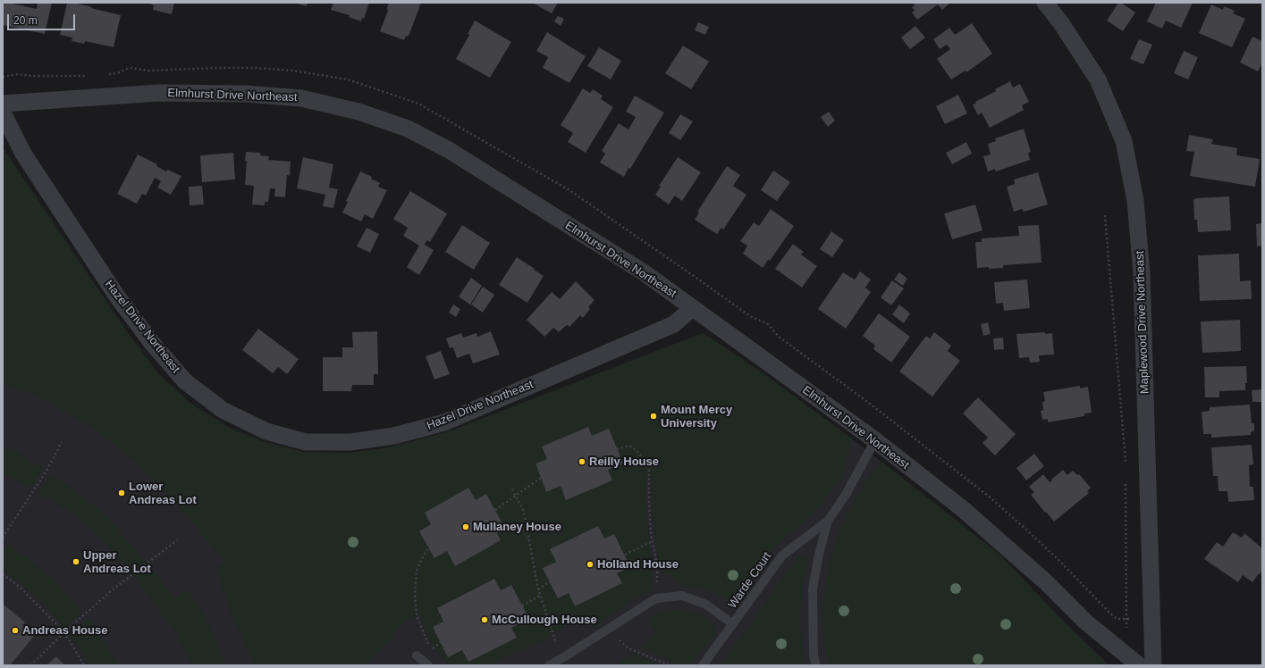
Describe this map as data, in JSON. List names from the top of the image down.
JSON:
{
  "streets": {
    "street": ["Elmhurst Drive Northeast", "Maplewood Drive Northeast", "Hazel Drive Northeast"],
    "lane": ["Warde Court"]
  },
  "crossings": [
    ["Elmhurst Drive Northeast", "Hazel Drive Northeast"]
  ],
  "places": [
    "Mount Mercy University",
    "Reilly House",
    "Lower Andreas Lot",
    "Mullaney House",
    "Upper Andreas Lot",
    "Holland House",
    "McCullough House",
    "Andreas House"
  ],
  "scale_bar": "20 m"
}
